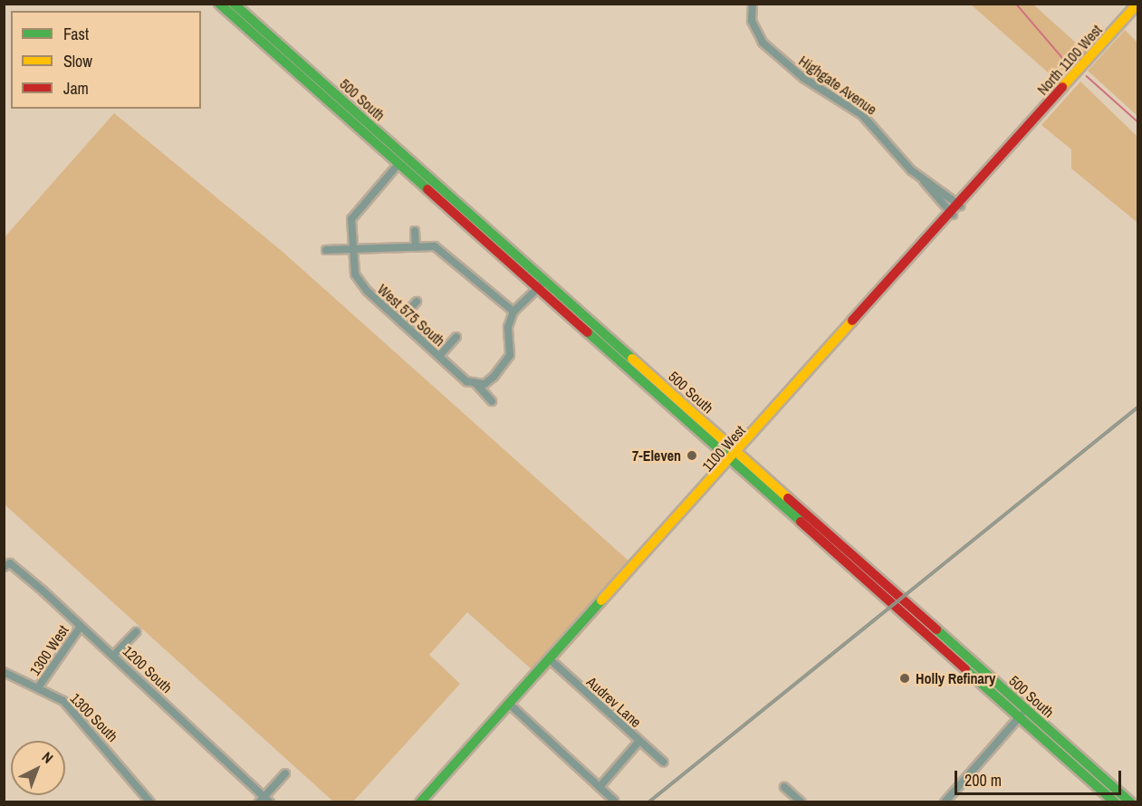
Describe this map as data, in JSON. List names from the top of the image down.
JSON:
{
  "streets": {
    "main road": ["North 1100 West", "500 South", "1100 West"],
    "street": [
      "Highgate Avenue",
      "West 575 South",
      "1300 West",
      "1200 South",
      "Audrev Lane",
      "1300 South"
    ]
  },
  "crossings": [
    ["North 1100 West", "1100 West"],
    ["Highgate Avenue", "1100 West"],
    ["500 South", "West 575 South"],
    ["500 South", "1100 West"],
    ["1100 West", "Audrev Lane"],
    ["1300 West", "1200 South"],
    ["1300 West", "1300 South"]
  ],
  "places": ["7-Eleven", "Holly Refinary"],
  "legend": ["Fast", "Slow", "Jam"],
  "scale_bar": "200 m",
  "north": "top right"
}
